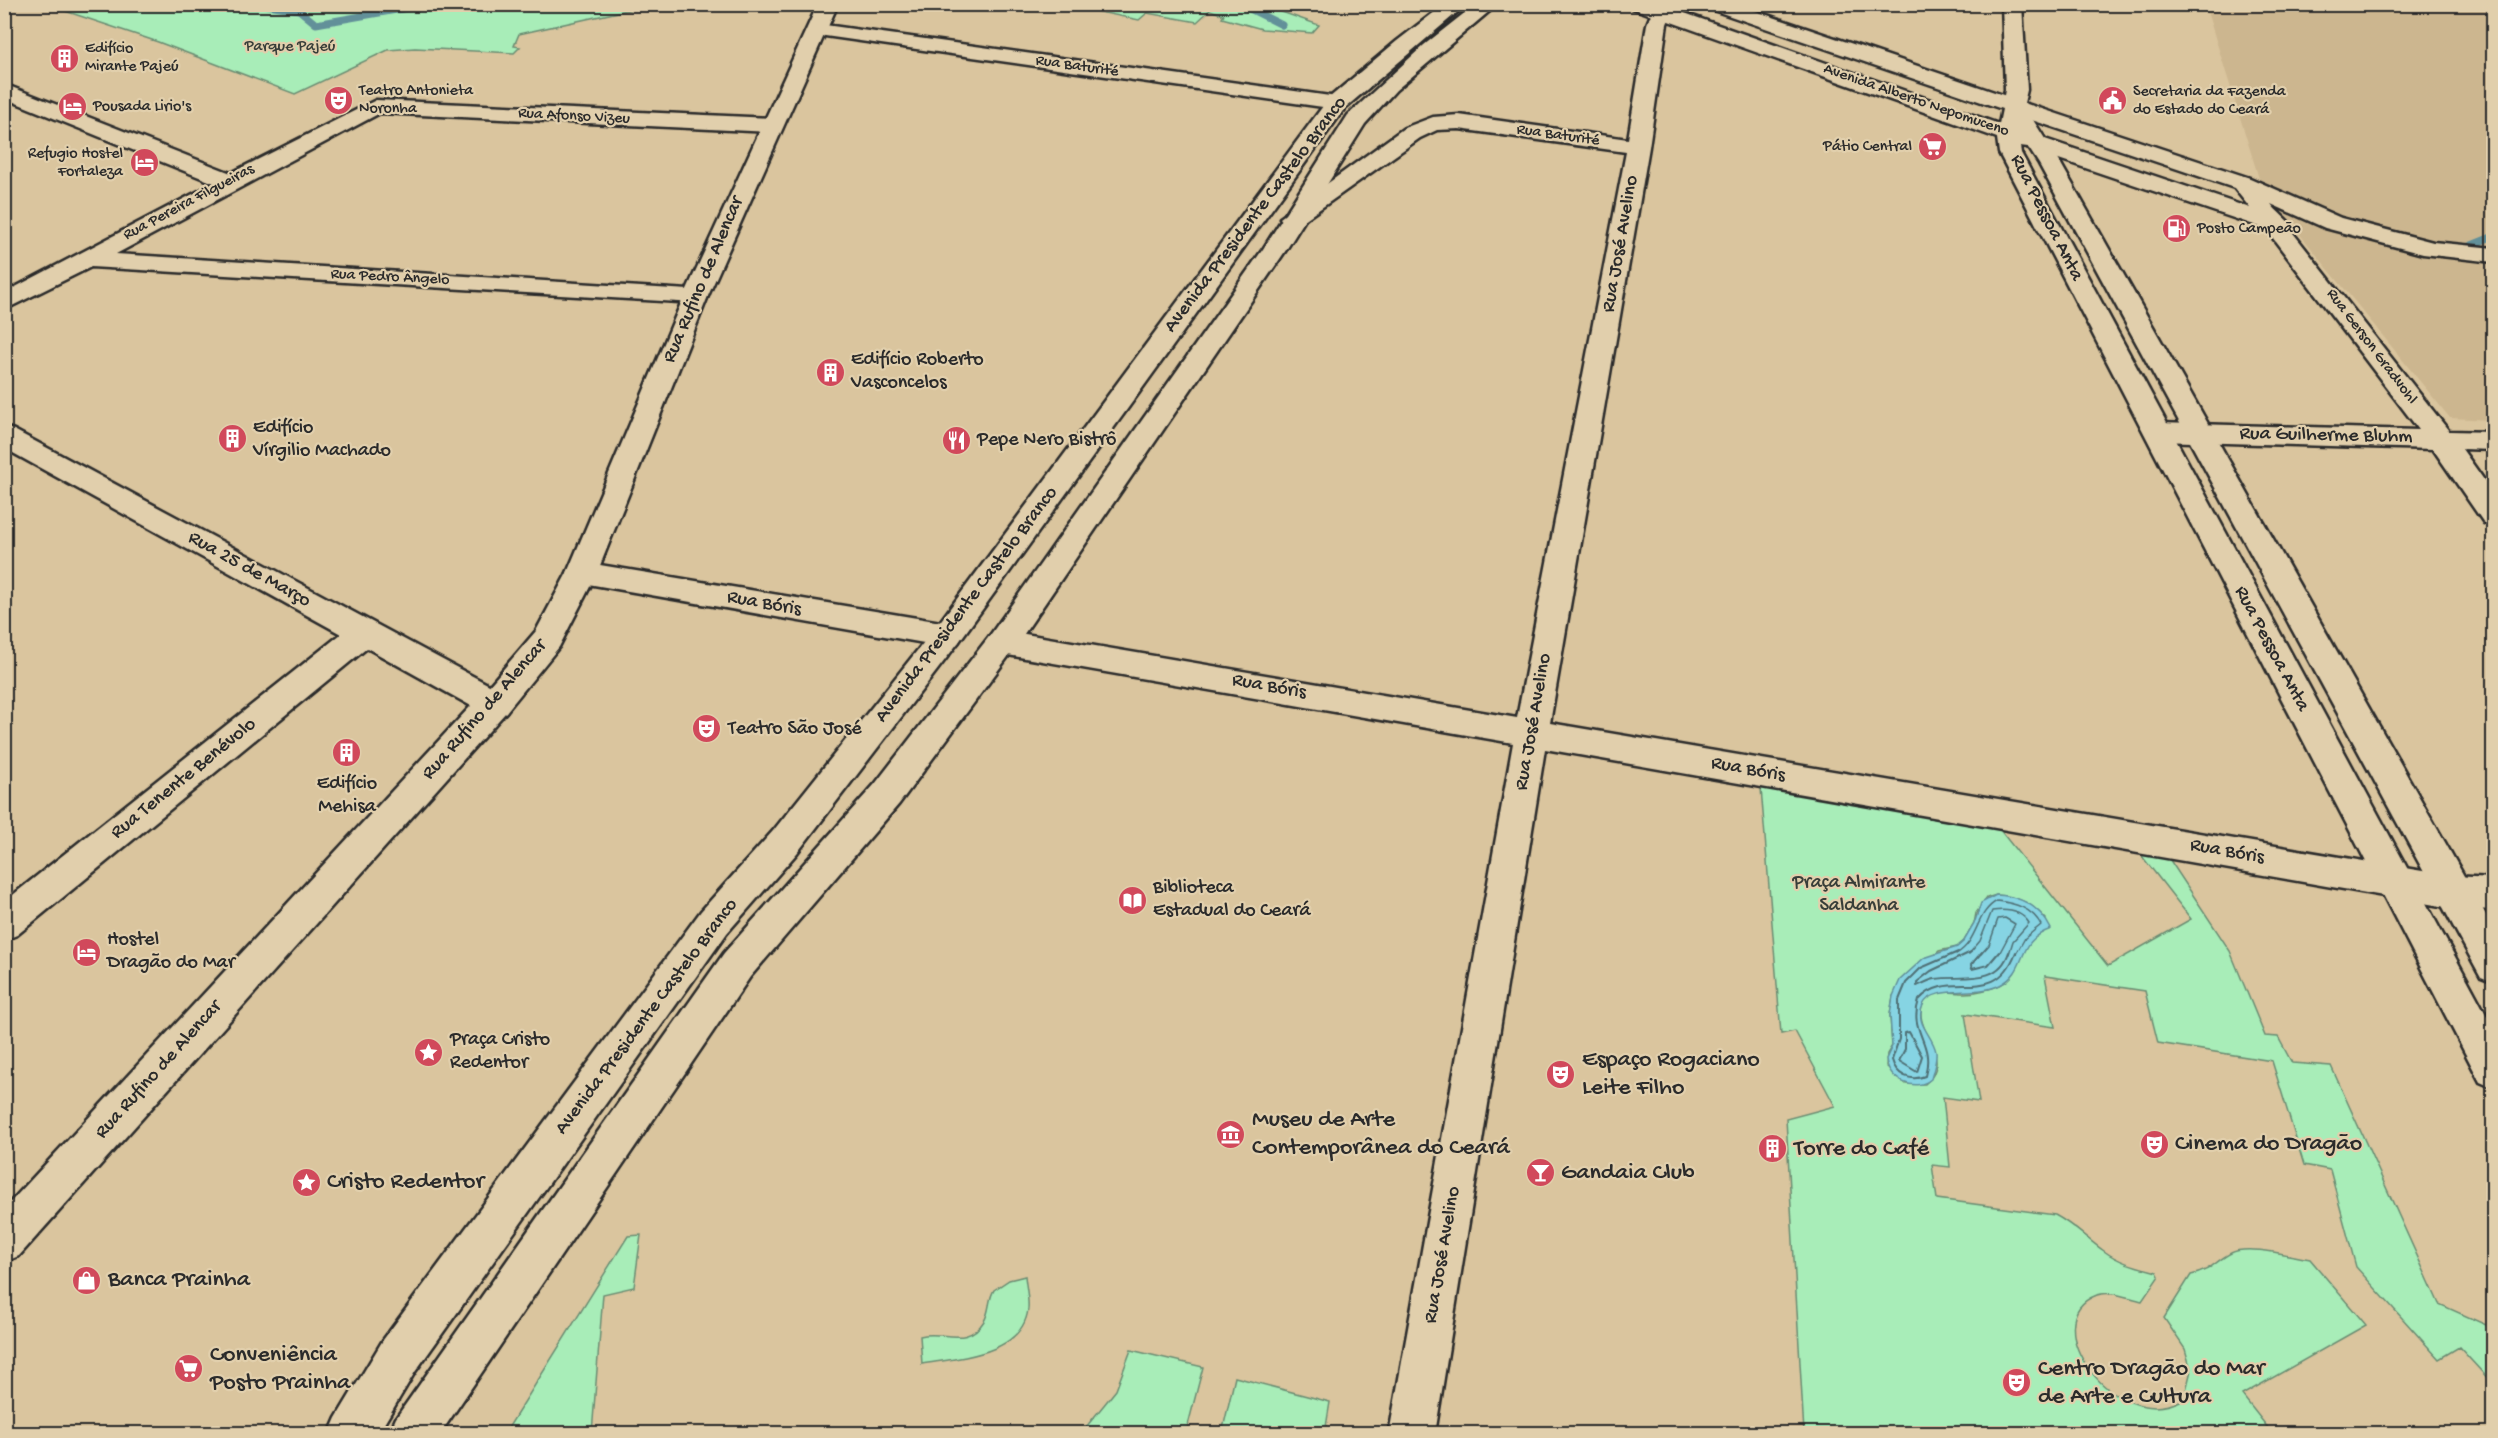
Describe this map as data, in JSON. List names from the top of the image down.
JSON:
{
  "streets": {
    "street": [
      "Rua Baturité",
      "Avenida Alberto Nepomuceno",
      "Rua Afonso Vizeu",
      "Rua Pereira Filgueiras",
      "Avenida Presidente Castelo Branco",
      "Rua Pessoa Anta",
      "Rua José Avelino",
      "Rua Pedro Ângelo",
      "Rua Rufino de Alencar",
      "Rua Gerson Gradvohl",
      "Rua Guilherme Bluhm",
      "Rua 25 de Março",
      "Rua Bóris",
      "Rua Tenente Benévolo"
    ]
  },
  "crossings": [
    ["Rua Baturité", "Avenida Presidente Castelo Branco"],
    ["Rua Baturité", "Rua José Avelino"],
    ["Rua Baturité", "Rua Rufino de Alencar"],
    ["Avenida Alberto Nepomuceno", "Rua Pessoa Anta"],
    ["Avenida Alberto Nepomuceno", "Rua José Avelino"],
    ["Avenida Alberto Nepomuceno", "Rua Gerson Gradvohl"],
    ["Rua Afonso Vizeu", "Rua Pereira Filgueiras"],
    ["Rua Afonso Vizeu", "Rua Rufino de Alencar"],
    ["Rua Pereira Filgueiras", "Rua Pedro Ângelo"],
    ["Avenida Presidente Castelo Branco", "Rua Bóris"],
    ["Rua Pessoa Anta", "Rua Guilherme Bluhm"],
    ["Rua Pessoa Anta", "Rua Bóris"],
    ["Rua José Avelino", "Rua Bóris"],
    ["Rua Pedro Ângelo", "Rua Rufino de Alencar"],
    ["Rua Rufino de Alencar", "Rua 25 de Março"],
    ["Rua Rufino de Alencar", "Rua Bóris"],
    ["Rua Gerson Gradvohl", "Rua Guilherme Bluhm"],
    ["Rua 25 de Março", "Rua Tenente Benévolo"]
  ],
  "parks": ["Parque Pajeú", "Praça Almirante Saldanha"],
  "places": {
    "building": [
      "Edifício Mirante Pajeú",
      "Edifício Roberto Vasconcelos",
      "Edifício Vírgilio Machado",
      "Edifício Mehisa",
      "Torre do Café"
    ],
    "theatre": [
      "Teatro Antonieta Noronha",
      "Teatro São José",
      "Espaço Rogaciano Leite Filho",
      "Cinema do Dragão",
      "Centro Dragão do Mar de Arte e Cultura"
    ],
    "public building": ["Secretaria da Fazenda do Estado do Ceará"],
    "hotel": ["Pousada Lirio's", "Refugio Hostel Fortaleza", "Hostel Dragão do Mar"],
    "supermarket": ["Pátio Central", "Conveniência Posto Prainha"],
    "fuel station": ["Posto Campeão"],
    "restaurant": ["Pepe Nero Bistrô"],
    "library": ["Biblioteca Estadual do Ceará"],
    "place": ["Praça Cristo Redentor", "Cristo Redentor"],
    "museum": ["Museu de Arte Contemporânea do Ceará"],
    "bar": ["Gandaia Club"],
    "shop": ["Banca Prainha"]
  }
}
